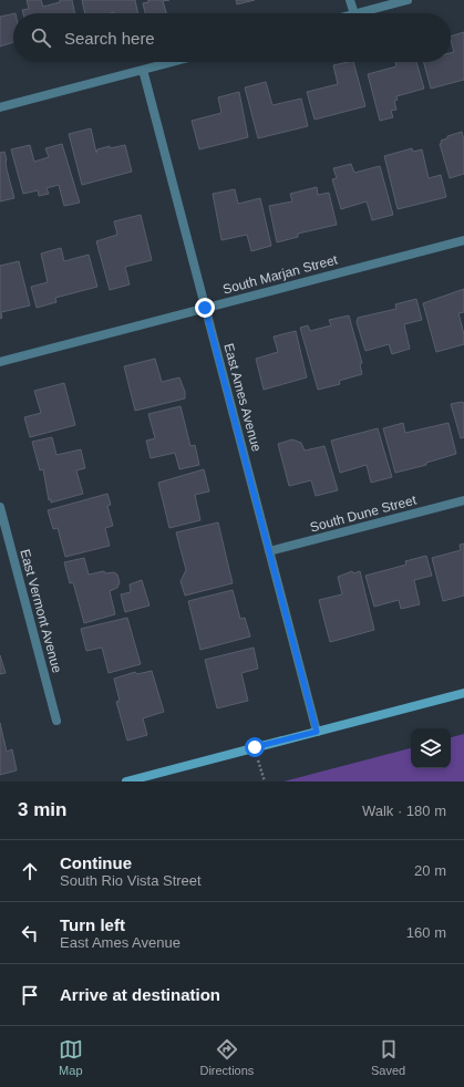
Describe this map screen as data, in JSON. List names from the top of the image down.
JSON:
{
  "streets": {
    "street": [
      "South Marjan Street",
      "East Ames Avenue",
      "South Dune Street",
      "East Vermont Avenue"
    ]
  },
  "crossings": [
    ["South Marjan Street", "East Ames Avenue"],
    ["East Ames Avenue", "South Dune Street"]
  ],
  "page": {
    "search": "Search here",
    "heading": ["3 min", "Walk · 180 m"],
    "list": [
      ["Continue", "South Rio Vista Street", "20 m"],
      ["Turn left", "East Ames Avenue", "160 m"],
      "Arrive at destination"
    ],
    "nav": ["Map", "Directions", "Saved"]
  }
}
